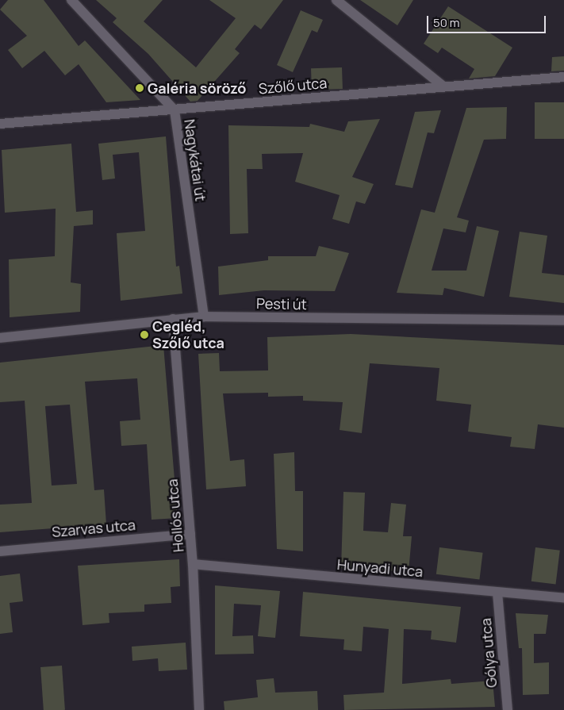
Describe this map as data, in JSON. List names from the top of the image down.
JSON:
{
  "streets": {
    "street": [
      "Szőlő utca",
      "Nagykátai út",
      "Pesti út",
      "Hollós utca",
      "Szarvas utca",
      "Hunyadi utca",
      "Gólya utca"
    ]
  },
  "crossings": [
    ["Szőlő utca", "Nagykátai út"],
    ["Nagykátai út", "Pesti út"],
    ["Pesti út", "Hollós utca"],
    ["Hollós utca", "Szarvas utca"],
    ["Hollós utca", "Hunyadi utca"],
    ["Hunyadi utca", "Gólya utca"]
  ],
  "places": ["Galéria söröző", "Cegléd, Szőlő utca"],
  "scale_bar": "50 m"
}
